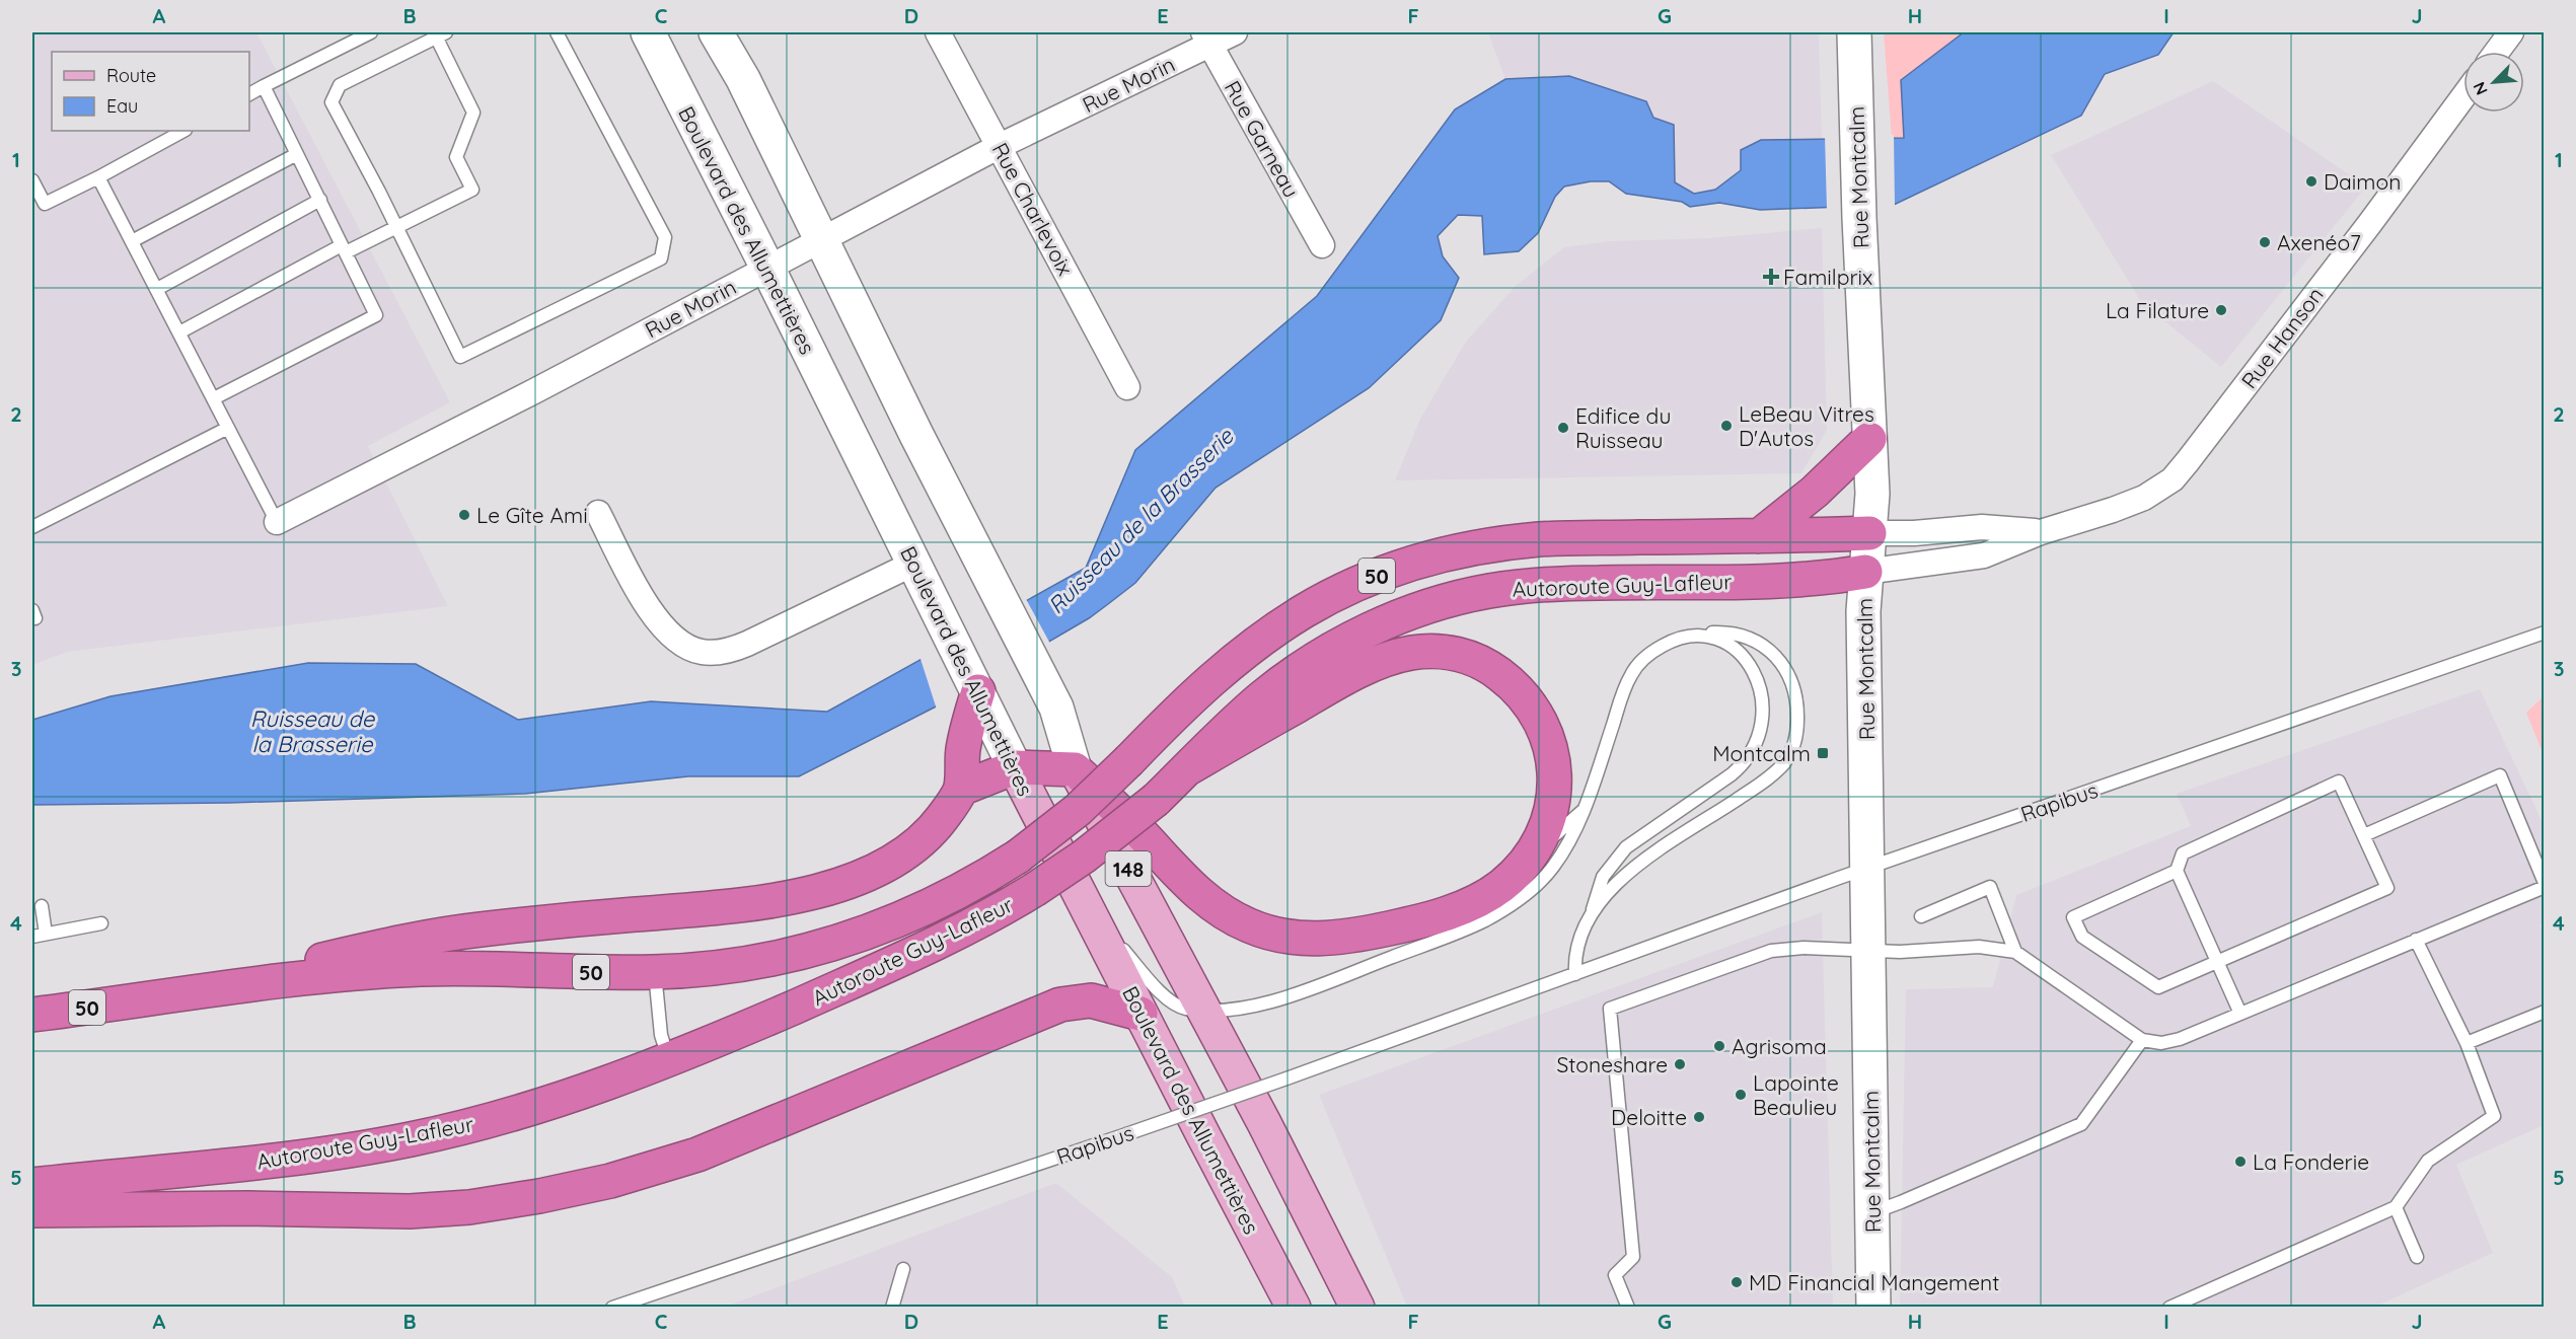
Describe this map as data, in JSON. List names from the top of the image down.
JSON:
{
  "streets": {
    "highway": ["50", "Autoroute Guy-Lafleur"],
    "main road": ["Rue Montcalm", "Boulevard des Allumettières", "148"],
    "street": [
      "Rue Morin",
      "Rue Garneau",
      "Rue Charlevoix",
      "Rue Hanson"
    ],
    "lane": ["Rapibus"]
  },
  "crossings": [
    ["Rue Morin", "Rue Garneau"],
    ["Rue Morin", "Rue Charlevoix"],
    ["Rue Morin", "Boulevard des Allumettières"],
    ["Rue Montcalm", "Rue Hanson"],
    ["Rue Montcalm", "Autoroute Guy-Lafleur"],
    ["Rue Montcalm", "Rapibus"],
    ["Rue Hanson", "Autoroute Guy-Lafleur"]
  ],
  "water": ["Ruisseau de la Brasserie"],
  "places": {
    "other": [
      "Daimon",
      "Axenéo7",
      "La Filature",
      "LeBeau Vitres D'Autos",
      "Edifice du Ruisseau",
      "Le Gîte Ami",
      "Agrisoma",
      "Stoneshare",
      "Lapointe Beaulieu",
      "Deloitte",
      "La Fonderie",
      "MD Financial Mangement"
    ],
    "health": ["Familprix"],
    "transit": ["Montcalm"]
  },
  "legend": ["Route", "Eau"],
  "north": "bottom left",
  "grid": {
    "columns": [
      "A",
      "B",
      "C",
      "D",
      "E",
      "F",
      "G",
      "H",
      "I",
      "J"
    ],
    "rows": [
      "1",
      "2",
      "3",
      "4",
      "5"
    ]
  }
}
